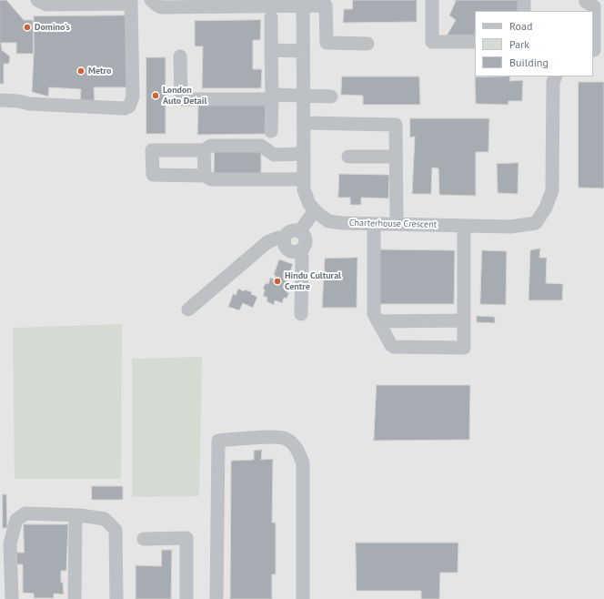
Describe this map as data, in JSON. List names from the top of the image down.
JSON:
{
  "streets": {
    "street": ["Charterhouse Crescent"]
  },
  "places": [
    "Domino's",
    "Metro",
    "London Auto Detail",
    "Hindu Cultural Centre"
  ],
  "legend": ["Road", "Park", "Building"]
}
